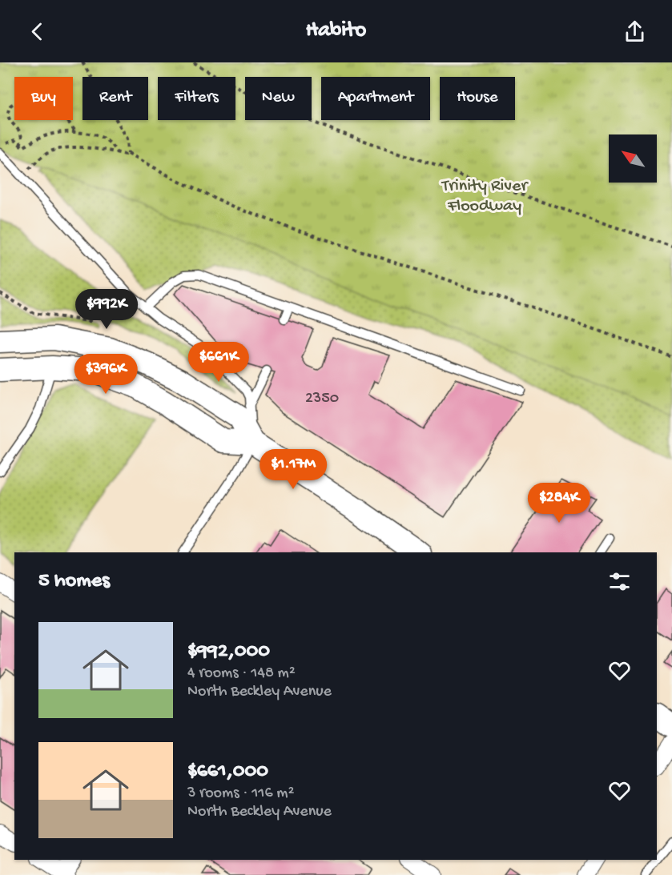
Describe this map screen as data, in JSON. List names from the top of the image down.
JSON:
{
  "parks": ["Trinity River Floodway"],
  "house_numbers": ["2350"],
  "north": "top left",
  "page": {
    "header": "Habito",
    "chip": [
      "Buy",
      "Rent",
      "Filters",
      "New",
      "Apartment",
      "House"
    ],
    "price": [
      "$992K",
      "$661K",
      "$396K",
      "$1.17M",
      "$284K"
    ],
    "heading": "5 homes",
    "list": [
      {
        "name": "$992,000",
        "note": "4 rooms · 148 m² · North Beckley Avenue"
      },
      {
        "name": "$661,000",
        "note": "3 rooms · 116 m² · North Beckley Avenue"
      }
    ]
  }
}
